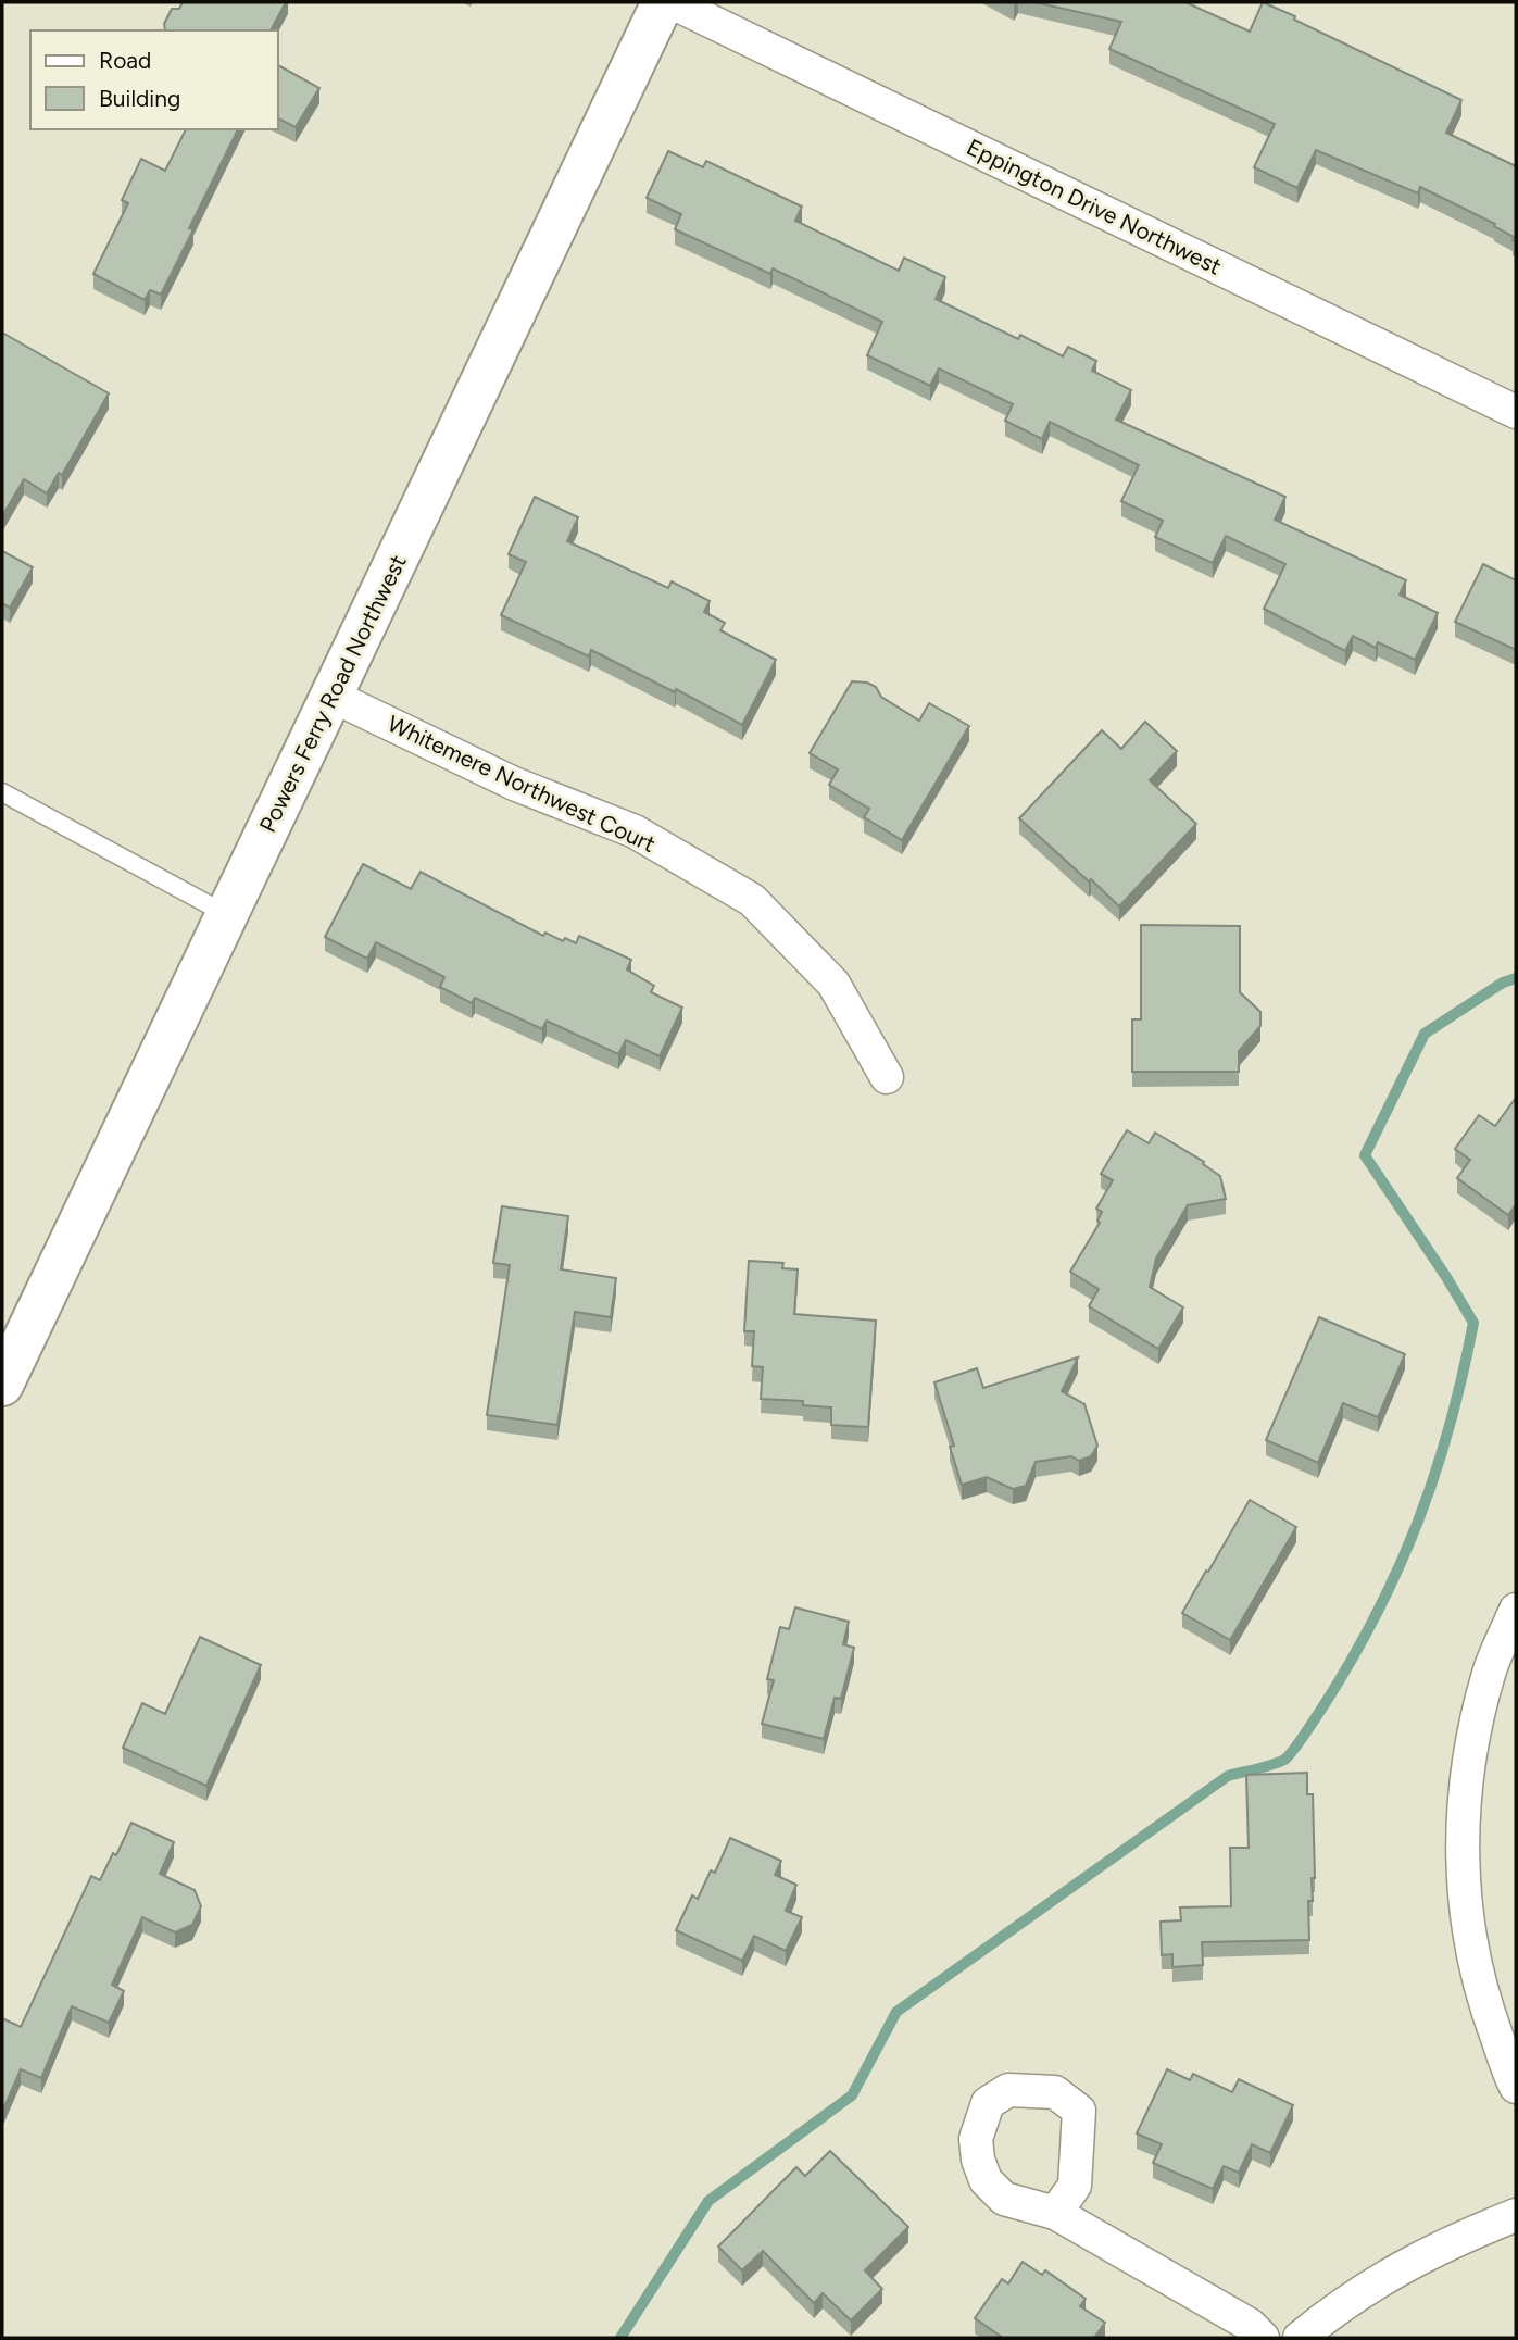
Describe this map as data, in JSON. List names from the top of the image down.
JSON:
{
  "streets": {
    "street": ["Eppington Drive Northwest", "Powers Ferry Road Northwest", "Whitemere Northwest Court"]
  },
  "crossings": [
    ["Powers Ferry Road Northwest", "Whitemere Northwest Court"]
  ],
  "legend": ["Road", "Building"]
}
